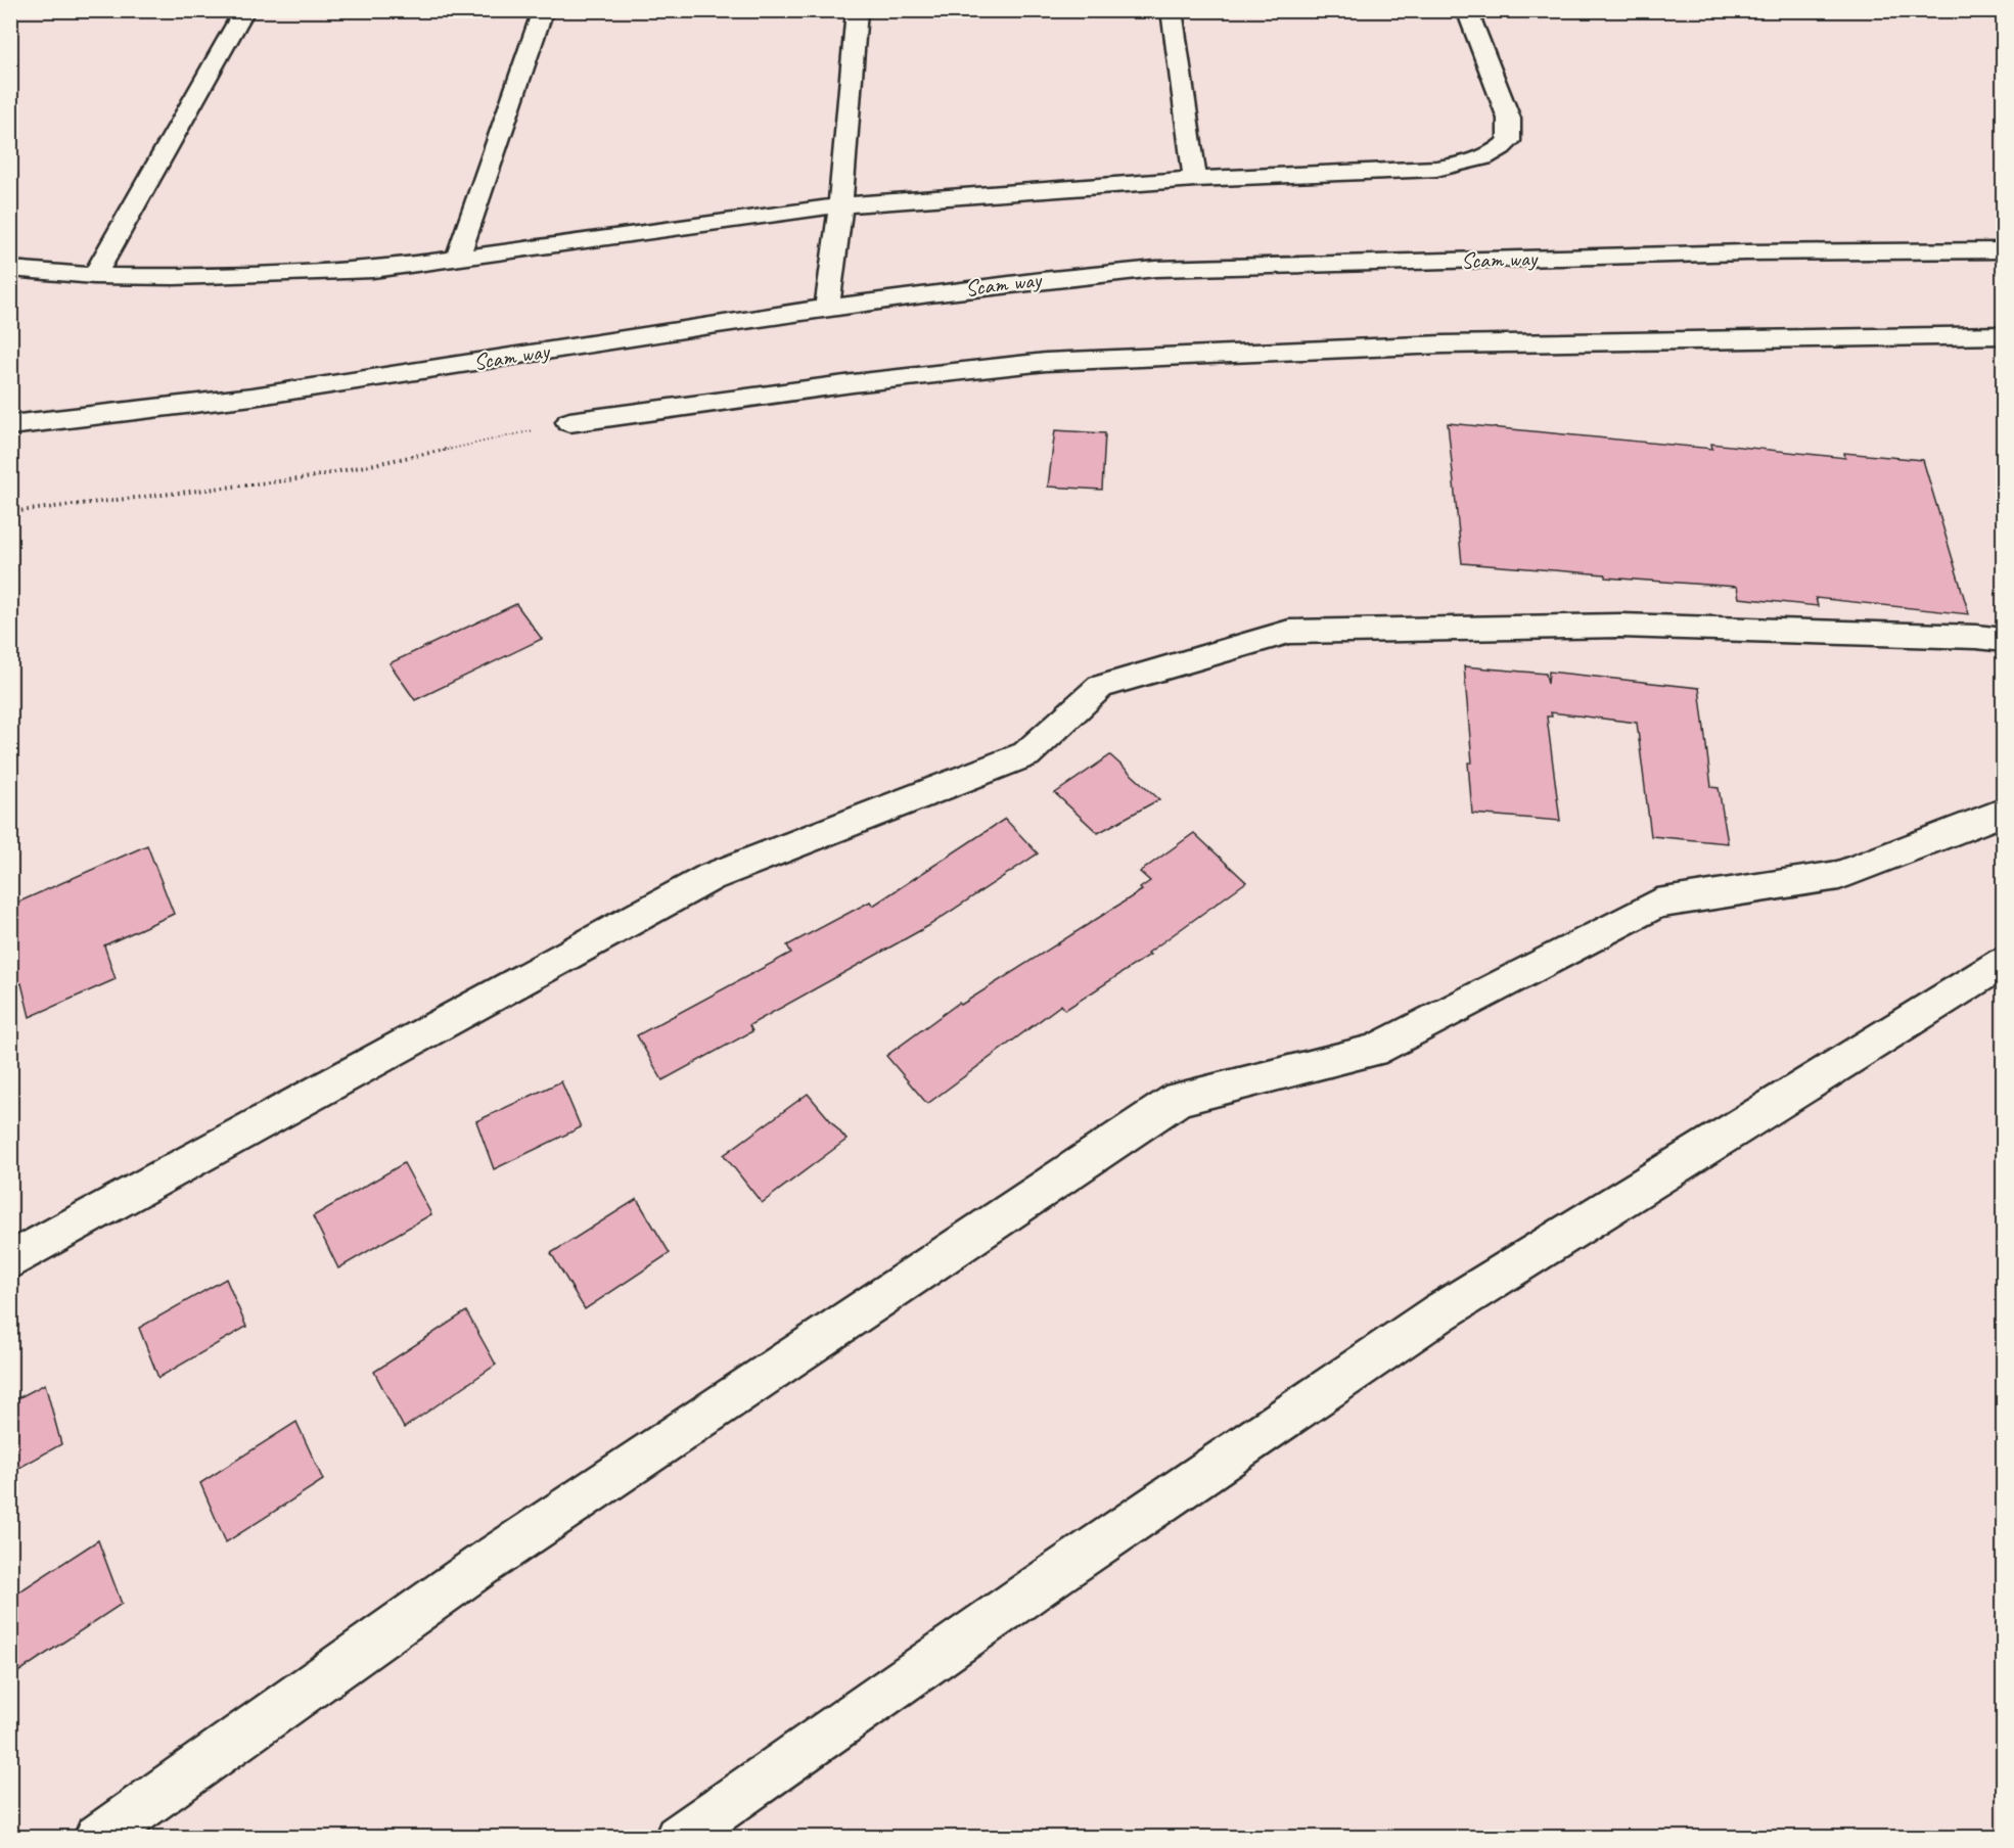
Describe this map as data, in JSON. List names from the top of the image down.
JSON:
{
  "streets": {
    "street": ["Scam way"]
  }
}
